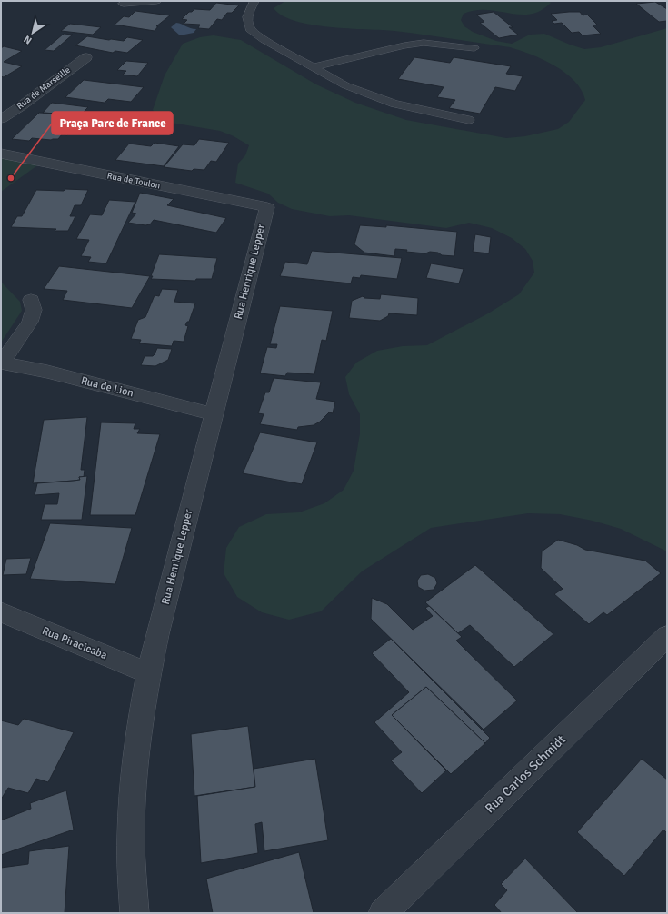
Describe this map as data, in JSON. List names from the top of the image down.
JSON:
{
  "streets": {
    "street": [
      "Rua de Marseille",
      "Rua de Toulon",
      "Rua Henrique Lepper",
      "Rua de Lion",
      "Rua Piracicaba",
      "Rua Carlos Schmidt"
    ]
  },
  "crossings": [
    ["Rua de Toulon", "Rua Henrique Lepper"],
    ["Rua Henrique Lepper", "Rua de Lion"],
    ["Rua Henrique Lepper", "Rua Piracicaba"]
  ],
  "places": ["Praça Parc de France"],
  "north": "bottom left"
}
